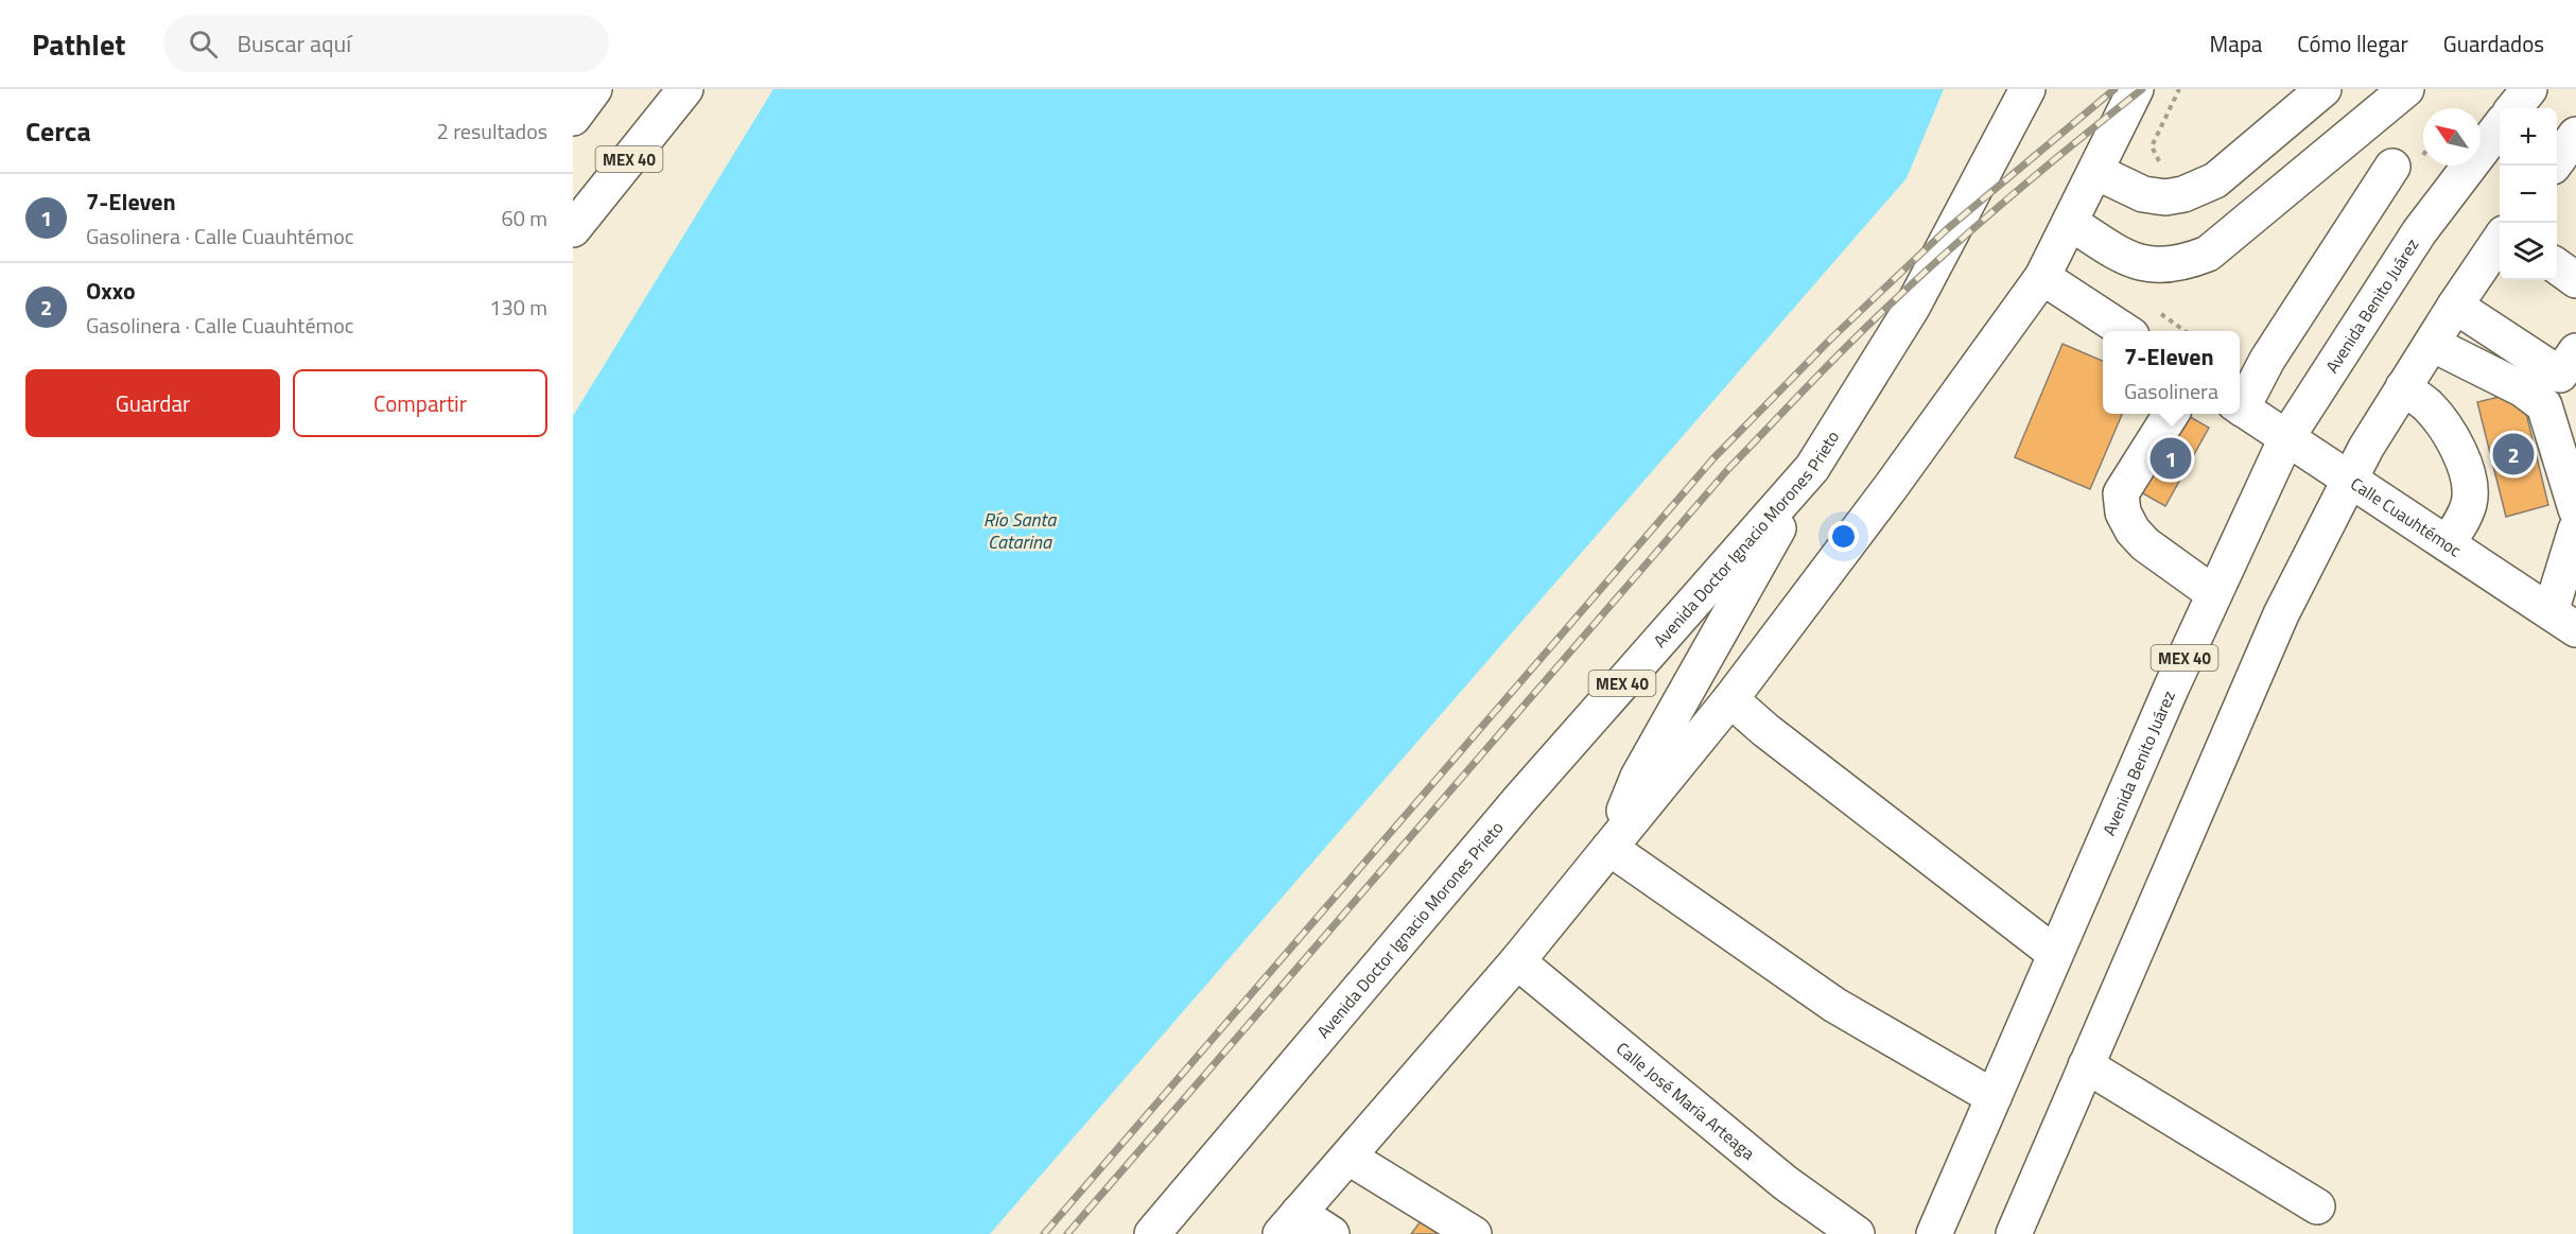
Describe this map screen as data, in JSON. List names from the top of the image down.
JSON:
{
  "streets": {
    "main road": [
      "MEX 40",
      "Avenida Benito Juárez",
      "Calle Cuauhtémoc",
      "Avenida Doctor Ignacio Morones Prieto",
      "Calle José María Arteaga"
    ]
  },
  "crossings": [
    ["Avenida Benito Juárez", "Calle Cuauhtémoc"]
  ],
  "water": ["Río Santa Catarina"],
  "north": "top left",
  "page": {
    "header": "Pathlet",
    "search": "Buscar aquí",
    "nav": ["Mapa", "Cómo llegar", "Guardados"],
    "heading": ["Cerca", "2 resultados"],
    "map_buttons": ["+", "−"],
    "list": [
      {
        "mark": "1",
        "name": "7-Eleven",
        "note": "Gasolinera · Calle Cuauhtémoc",
        "value": "60 m"
      },
      {
        "mark": "2",
        "name": "Oxxo",
        "note": "Gasolinera · Calle Cuauhtémoc",
        "value": "130 m"
      }
    ],
    "popup": ["7-Eleven", "Gasolinera"],
    "buttons": ["Guardar", "Compartir"],
    "pins": ["2", "1"]
  }
}
